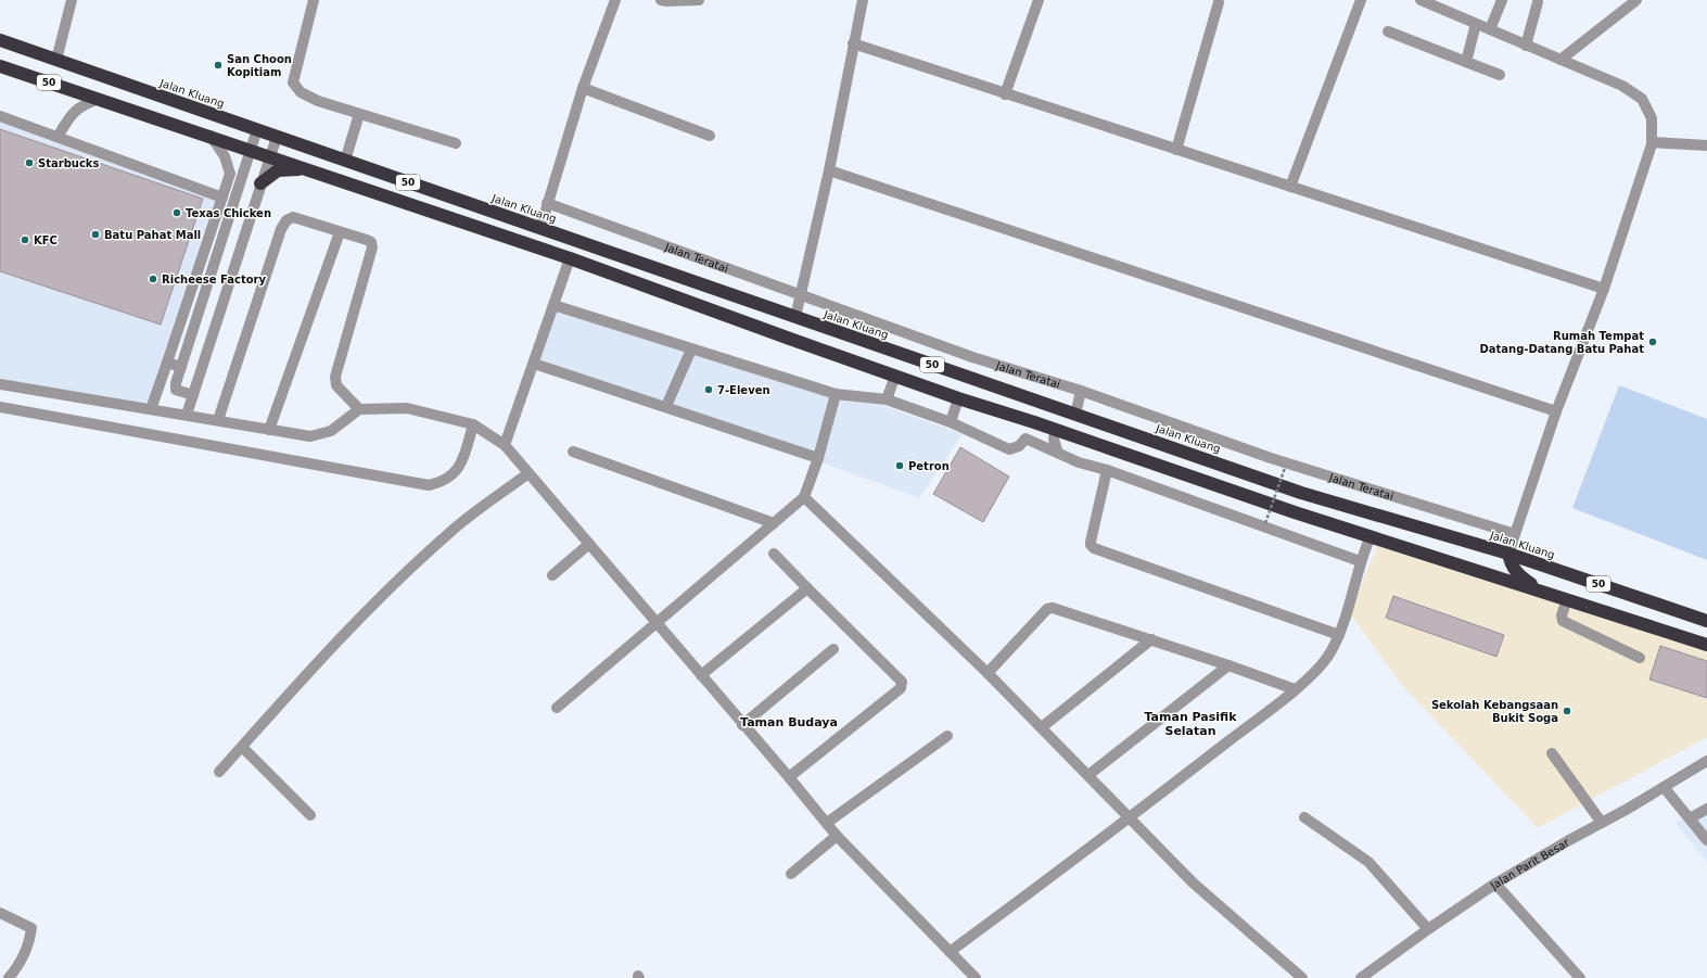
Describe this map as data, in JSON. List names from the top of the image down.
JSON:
{
  "streets": {
    "highway": ["50", "Jalan Kluang"],
    "street": ["Jalan Teratai", "Jalan Parit Besar"]
  },
  "crossings": [
    ["Jalan Kluang", "Jalan Teratai"]
  ],
  "districts": ["Taman Pasifik Selatan", "Taman Budaya"],
  "places": [
    "San Choon Kopitiam",
    "Starbucks",
    "Texas Chicken",
    "Batu Pahat Mall",
    "KFC",
    "Richeese Factory",
    "Rumah Tempat Datang-Datang Batu Pahat",
    "7-Eleven",
    "Petron",
    "Sekolah Kebangsaan Bukit Soga"
  ]
}
